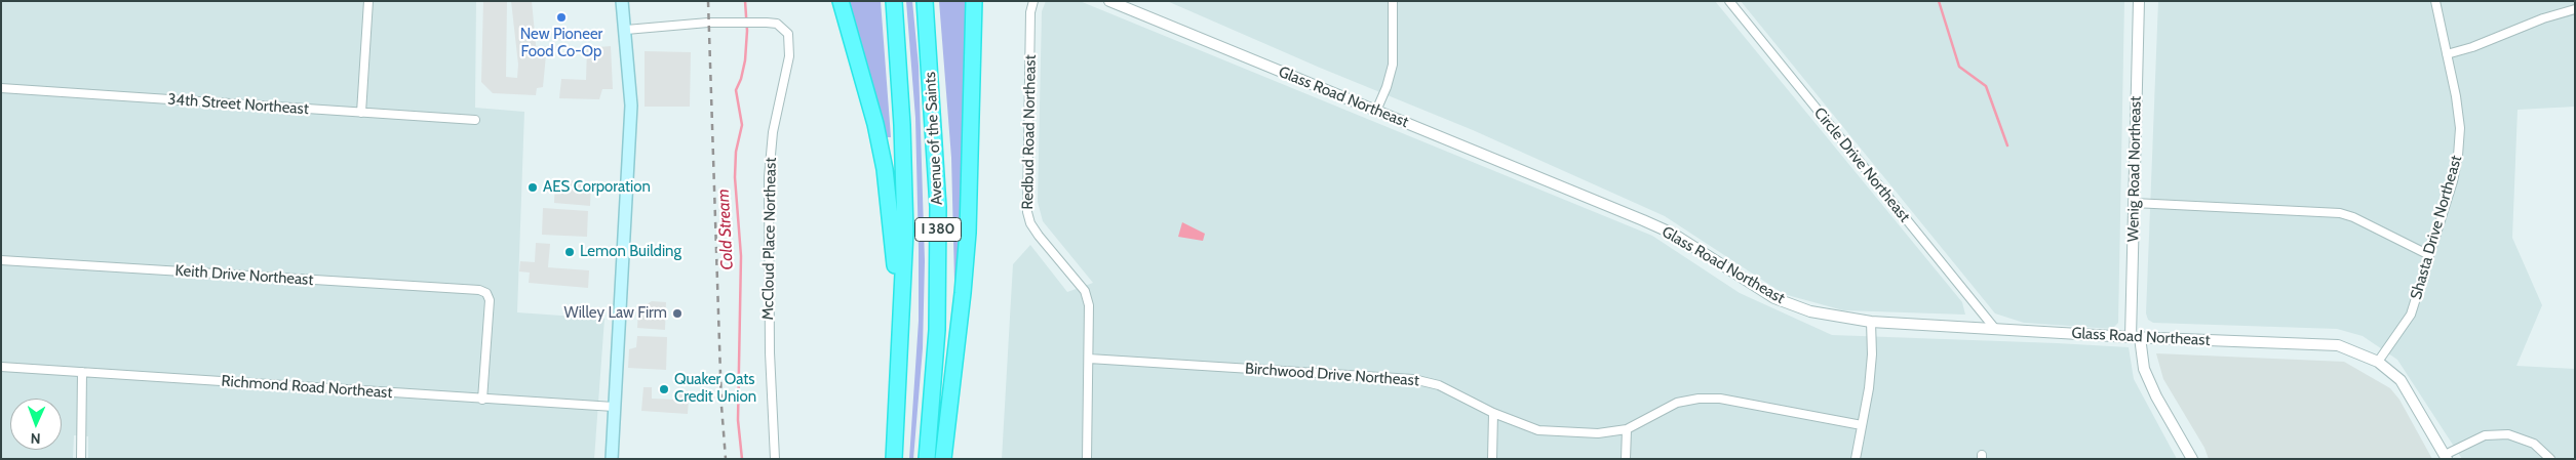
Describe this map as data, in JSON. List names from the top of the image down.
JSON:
{
  "streets": {
    "highway": ["Avenue of the Saints", "I 380"],
    "street": [
      "Glass Road Northeast",
      "34th Street Northeast",
      "Redbud Road Northeast",
      "Circle Drive Northeast",
      "Wenig Road Northeast",
      "Shasta Drive Northeast",
      "McCloud Place Northeast",
      "Keith Drive Northeast",
      "Birchwood Drive Northeast",
      "Richmond Road Northeast"
    ]
  },
  "crossings": [
    ["Glass Road Northeast", "Circle Drive Northeast"],
    ["Glass Road Northeast", "Wenig Road Northeast"],
    ["Glass Road Northeast", "Shasta Drive Northeast"],
    ["Redbud Road Northeast", "Birchwood Drive Northeast"],
    ["Keith Drive Northeast", "Richmond Road Northeast"]
  ],
  "water": ["Cold Stream"],
  "places": [
    "New Pioneer Food Co-Op",
    "AES Corporation",
    "Lemon Building",
    "Willey Law Firm",
    "Quaker Oats Credit Union"
  ],
  "north": "bottom"
}
